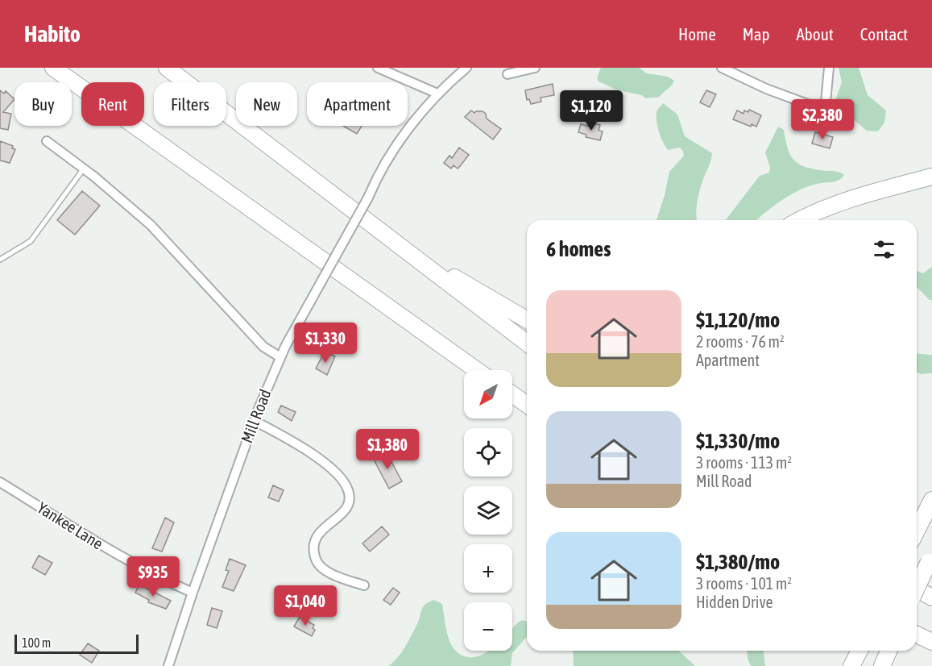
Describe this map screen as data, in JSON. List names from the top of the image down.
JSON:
{
  "streets": {
    "street": ["Mill Road", "Yankee Lane"]
  },
  "crossings": [
    ["Mill Road", "Yankee Lane"]
  ],
  "scale_bar": "100 m",
  "north": "bottom left",
  "page": {
    "header": "Habito",
    "nav": [
      "Home",
      "Map",
      "About",
      "Contact"
    ],
    "chip": [
      "Buy",
      "Rent",
      "Filters",
      "New",
      "Apartment"
    ],
    "price": [
      "$1,120",
      "$2,380",
      "$1,330",
      "$1,380",
      "$935",
      "$1,040"
    ],
    "heading": "6 homes",
    "list": [
      {
        "name": "$1,120/mo",
        "note": "2 rooms · 76 m² · Apartment"
      },
      {
        "name": "$1,330/mo",
        "note": "3 rooms · 113 m² · Mill Road"
      },
      {
        "name": "$1,380/mo",
        "note": "3 rooms · 101 m² · Hidden Drive"
      }
    ],
    "map_buttons": ["+", "−"],
    "scale": "100 m"
  }
}
